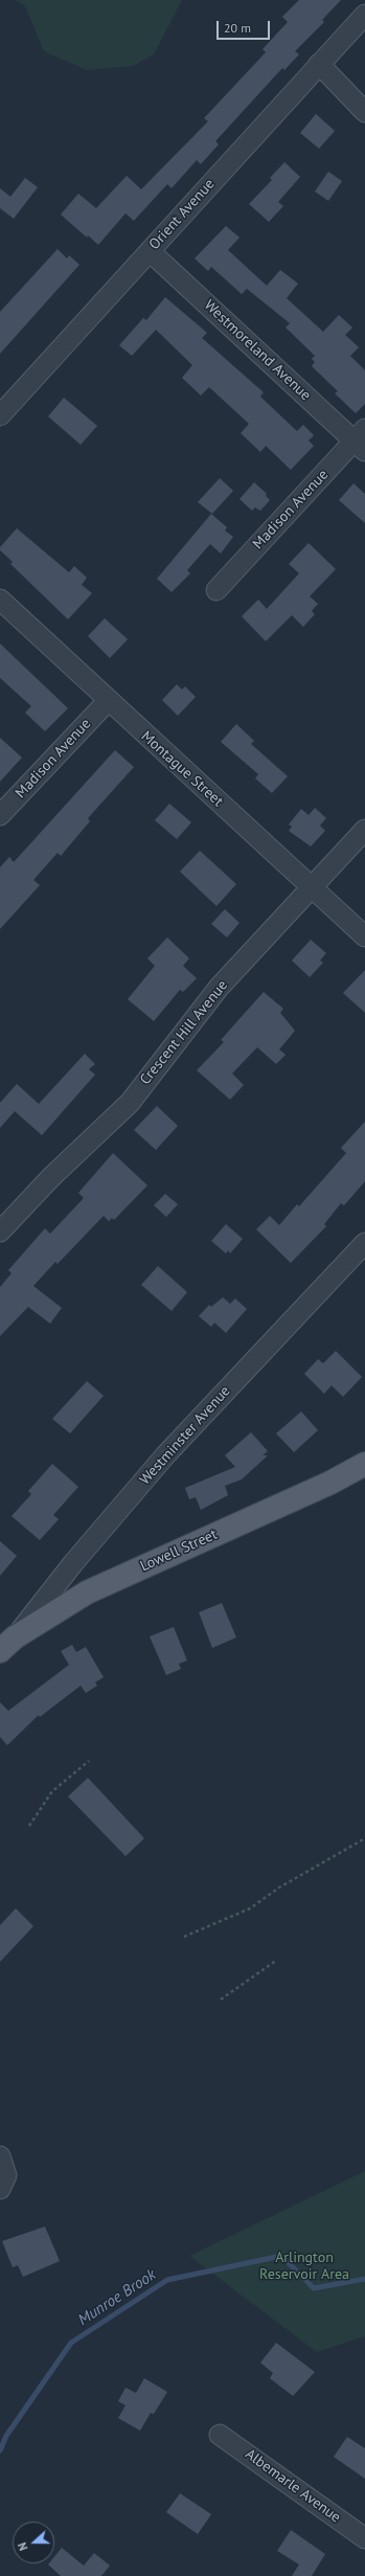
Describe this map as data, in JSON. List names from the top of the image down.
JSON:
{
  "streets": {
    "main road": ["Lowell Street"],
    "street": [
      "Orient Avenue",
      "Westmoreland Avenue",
      "Madison Avenue",
      "Montague Street",
      "Crescent Hill Avenue",
      "Westminster Avenue",
      "Albemarle Avenue"
    ]
  },
  "crossings": [
    ["Orient Avenue", "Westmoreland Avenue"],
    ["Westmoreland Avenue", "Madison Avenue"],
    ["Madison Avenue", "Montague Street"],
    ["Montague Street", "Crescent Hill Avenue"],
    ["Westminster Avenue", "Lowell Street"]
  ],
  "water": ["Munroe Brook"],
  "parks": ["Arlington Reservoir Area"],
  "scale_bar": "20 m",
  "north": "left"
}
